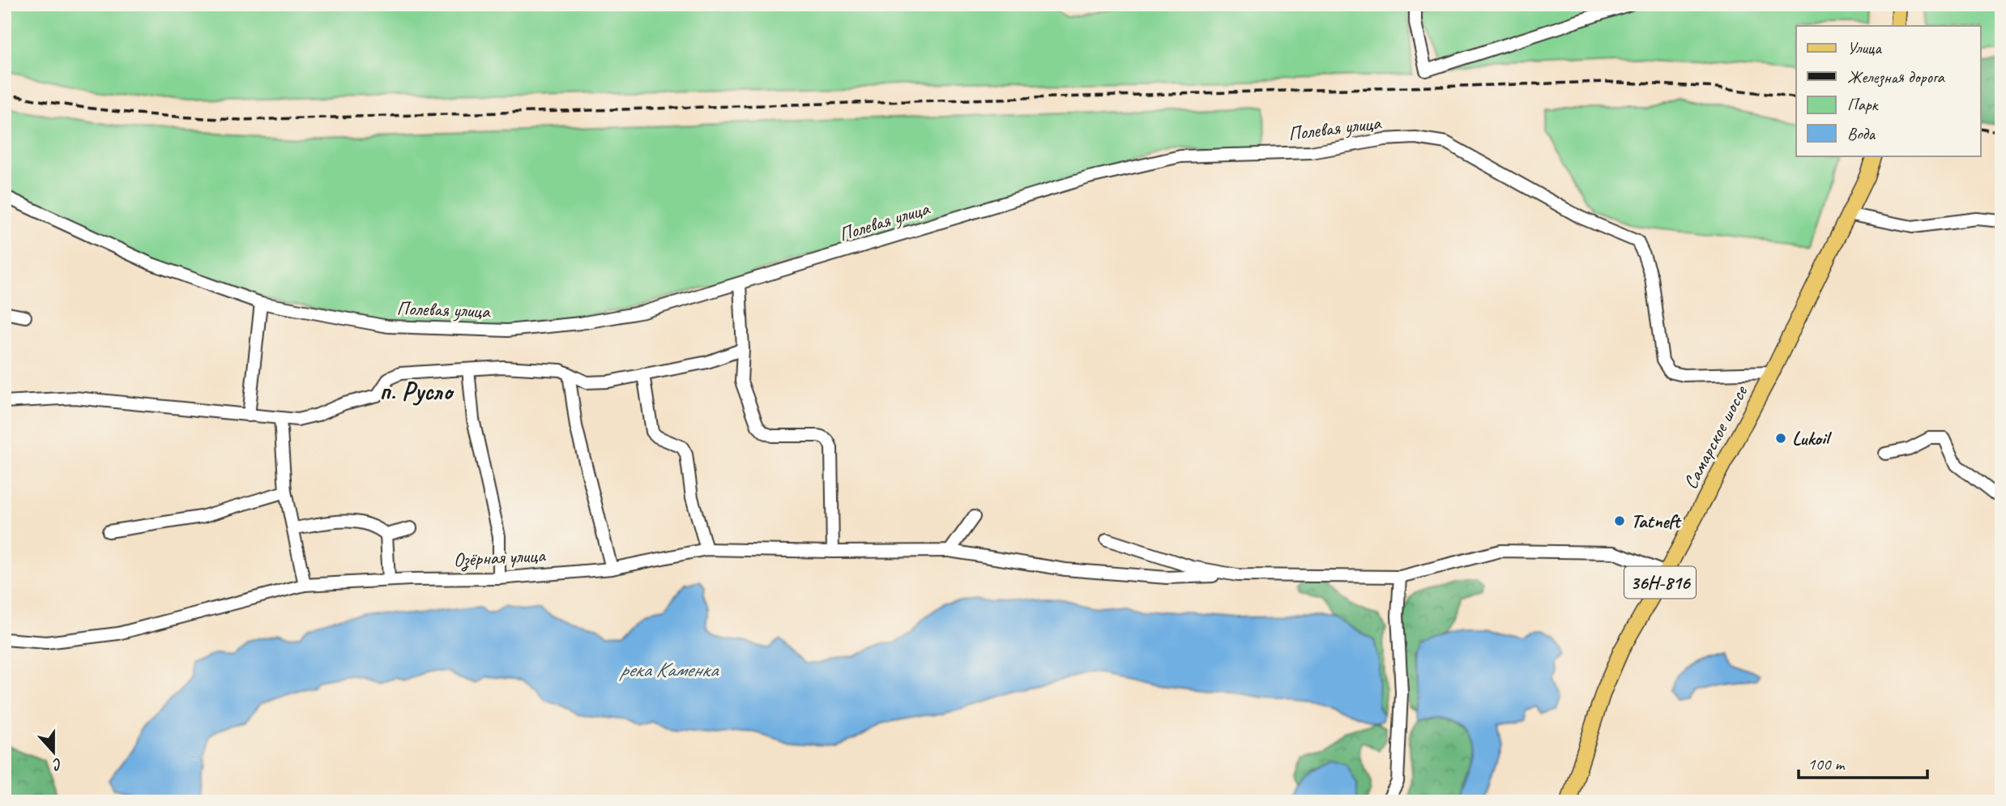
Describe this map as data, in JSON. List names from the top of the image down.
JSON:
{
  "streets": {
    "main road": ["Самарское шоссе", "36Н-816"],
    "street": ["Полевая улица", "Озёрная улица"]
  },
  "crossings": [
    ["Полевая улица", "Самарское шоссе"]
  ],
  "districts": ["п. Русло"],
  "water": ["река Каменка"],
  "places": ["Lukoil", "Tatneft"],
  "legend": [
    "Улица",
    "Железная дорога",
    "Парк",
    "Вода"
  ],
  "scale_bar": "100 m",
  "north": "bottom"
}
